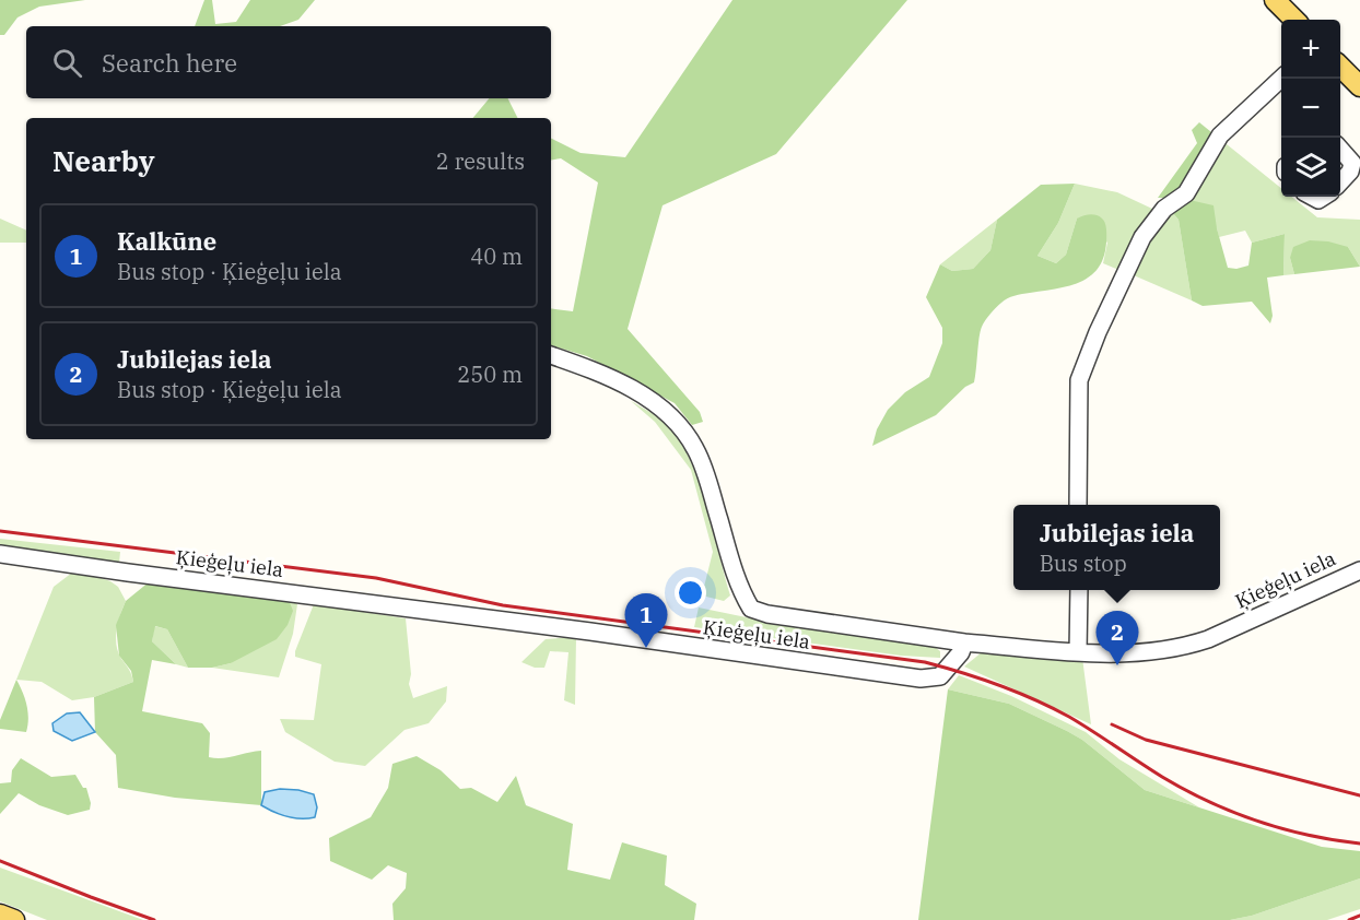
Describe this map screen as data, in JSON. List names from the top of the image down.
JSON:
{
  "streets": {
    "street": ["Ķieģeļu iela"]
  },
  "page": {
    "map_buttons": ["+", "−"],
    "search": "Search here",
    "heading": ["Nearby", "2 results"],
    "list": [
      {
        "mark": "1",
        "name": "Kalkūne",
        "note": "Bus stop · Ķieģeļu iela",
        "value": "40 m"
      },
      {
        "mark": "2",
        "name": "Jubilejas iela",
        "note": "Bus stop · Ķieģeļu iela",
        "value": "250 m"
      }
    ],
    "popup": ["Jubilejas iela", "Bus stop"],
    "pins": ["1", "2"]
  }
}
